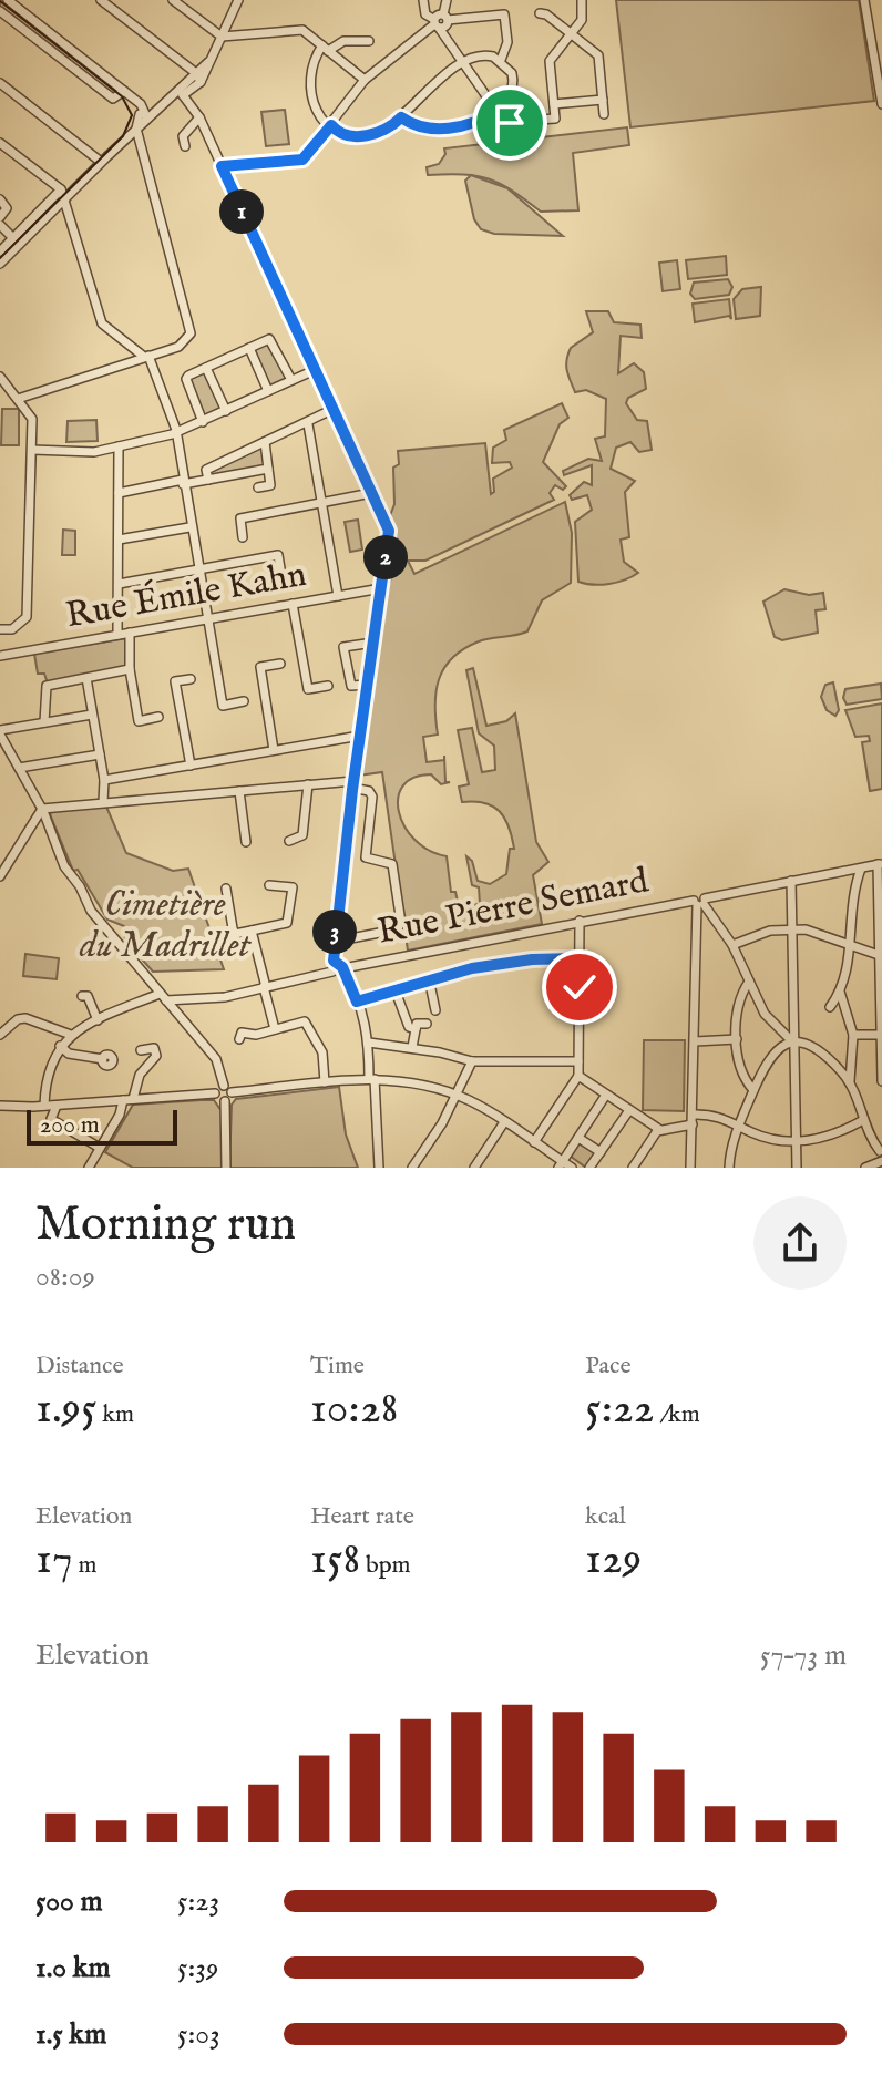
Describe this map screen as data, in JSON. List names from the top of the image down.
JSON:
{
  "streets": {
    "street": ["Rue Émile Kahn", "Rue Pierre Semard"]
  },
  "parks": ["Cimetière du Madrillet"],
  "scale_bar": "200 m",
  "page": {
    "pins": ["1", "2", "3"],
    "scale": "200 m",
    "heading": ["Morning run", "08:09"],
    "stats": [
      ["Distance", "1.95 km"],
      ["Time", "10:28"],
      ["Pace", "5:22 /km"],
      ["Elevation", "17 m"],
      ["Heart rate", "158 bpm"],
      ["kcal", "129"]
    ],
    "chart": ["Elevation", "57–73 m"],
    "list": [
      {
        "name": "500 m",
        "note": "5:23"
      },
      {
        "name": "1.0 km",
        "note": "5:39"
      },
      {
        "name": "1.5 km",
        "note": "5:03"
      }
    ]
  }
}
